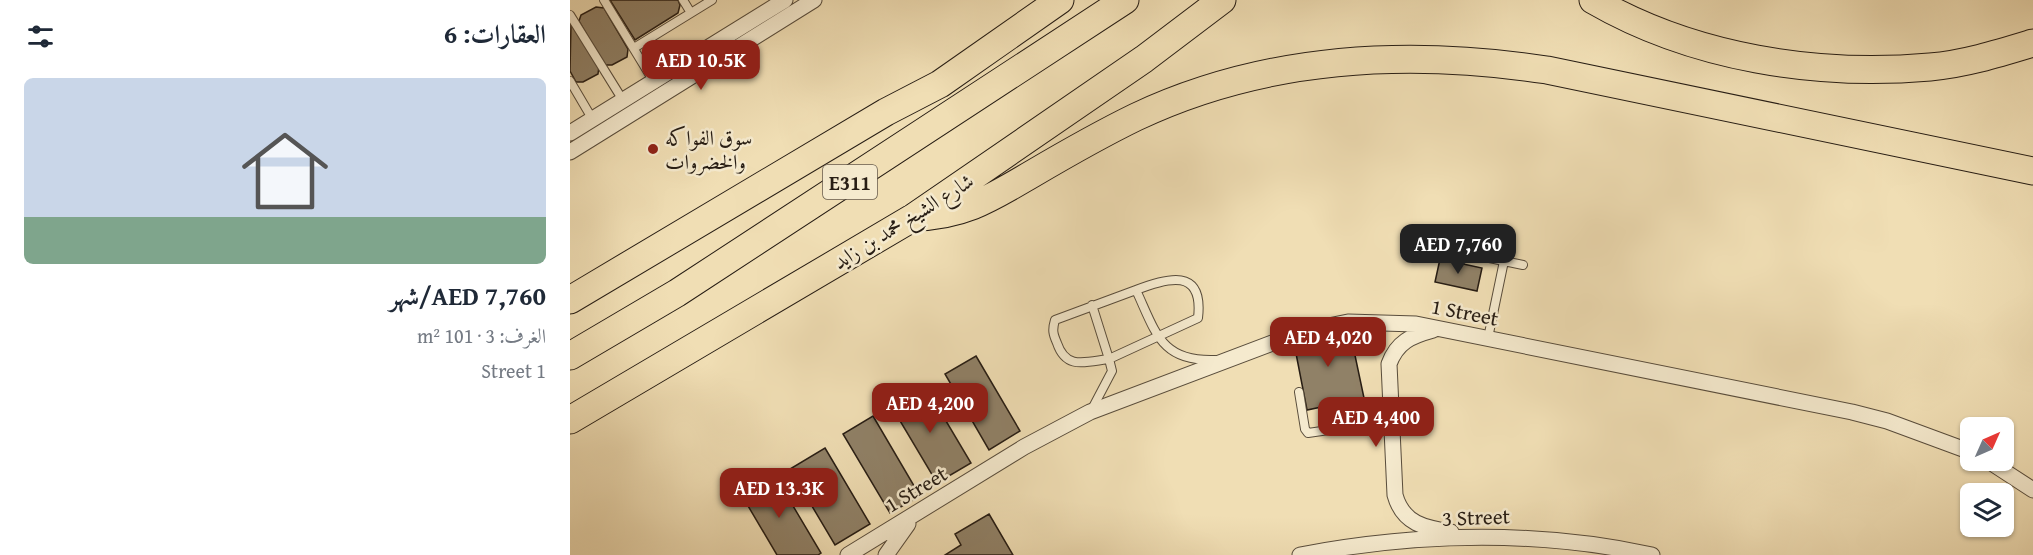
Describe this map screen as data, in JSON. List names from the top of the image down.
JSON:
{
  "streets": {
    "highway": ["E311", "شارع الشيخ محمد بن زايد"],
    "street": ["1 Street", "3 Street"]
  },
  "places": ["سوق الفواكه والخضروات"],
  "north": "top right",
  "page": {
    "heading": "العقارات: 6",
    "price": [
      "AED 10.5K",
      "AED 7,760",
      "AED 4,020",
      "AED 4,200",
      "AED 4,400",
      "AED 13.3K"
    ],
    "list": [
      {
        "name": "AED 7,760/شهر",
        "note": "الغرف: 3 · 101 m² · 1 Street"
      }
    ]
  }
}
